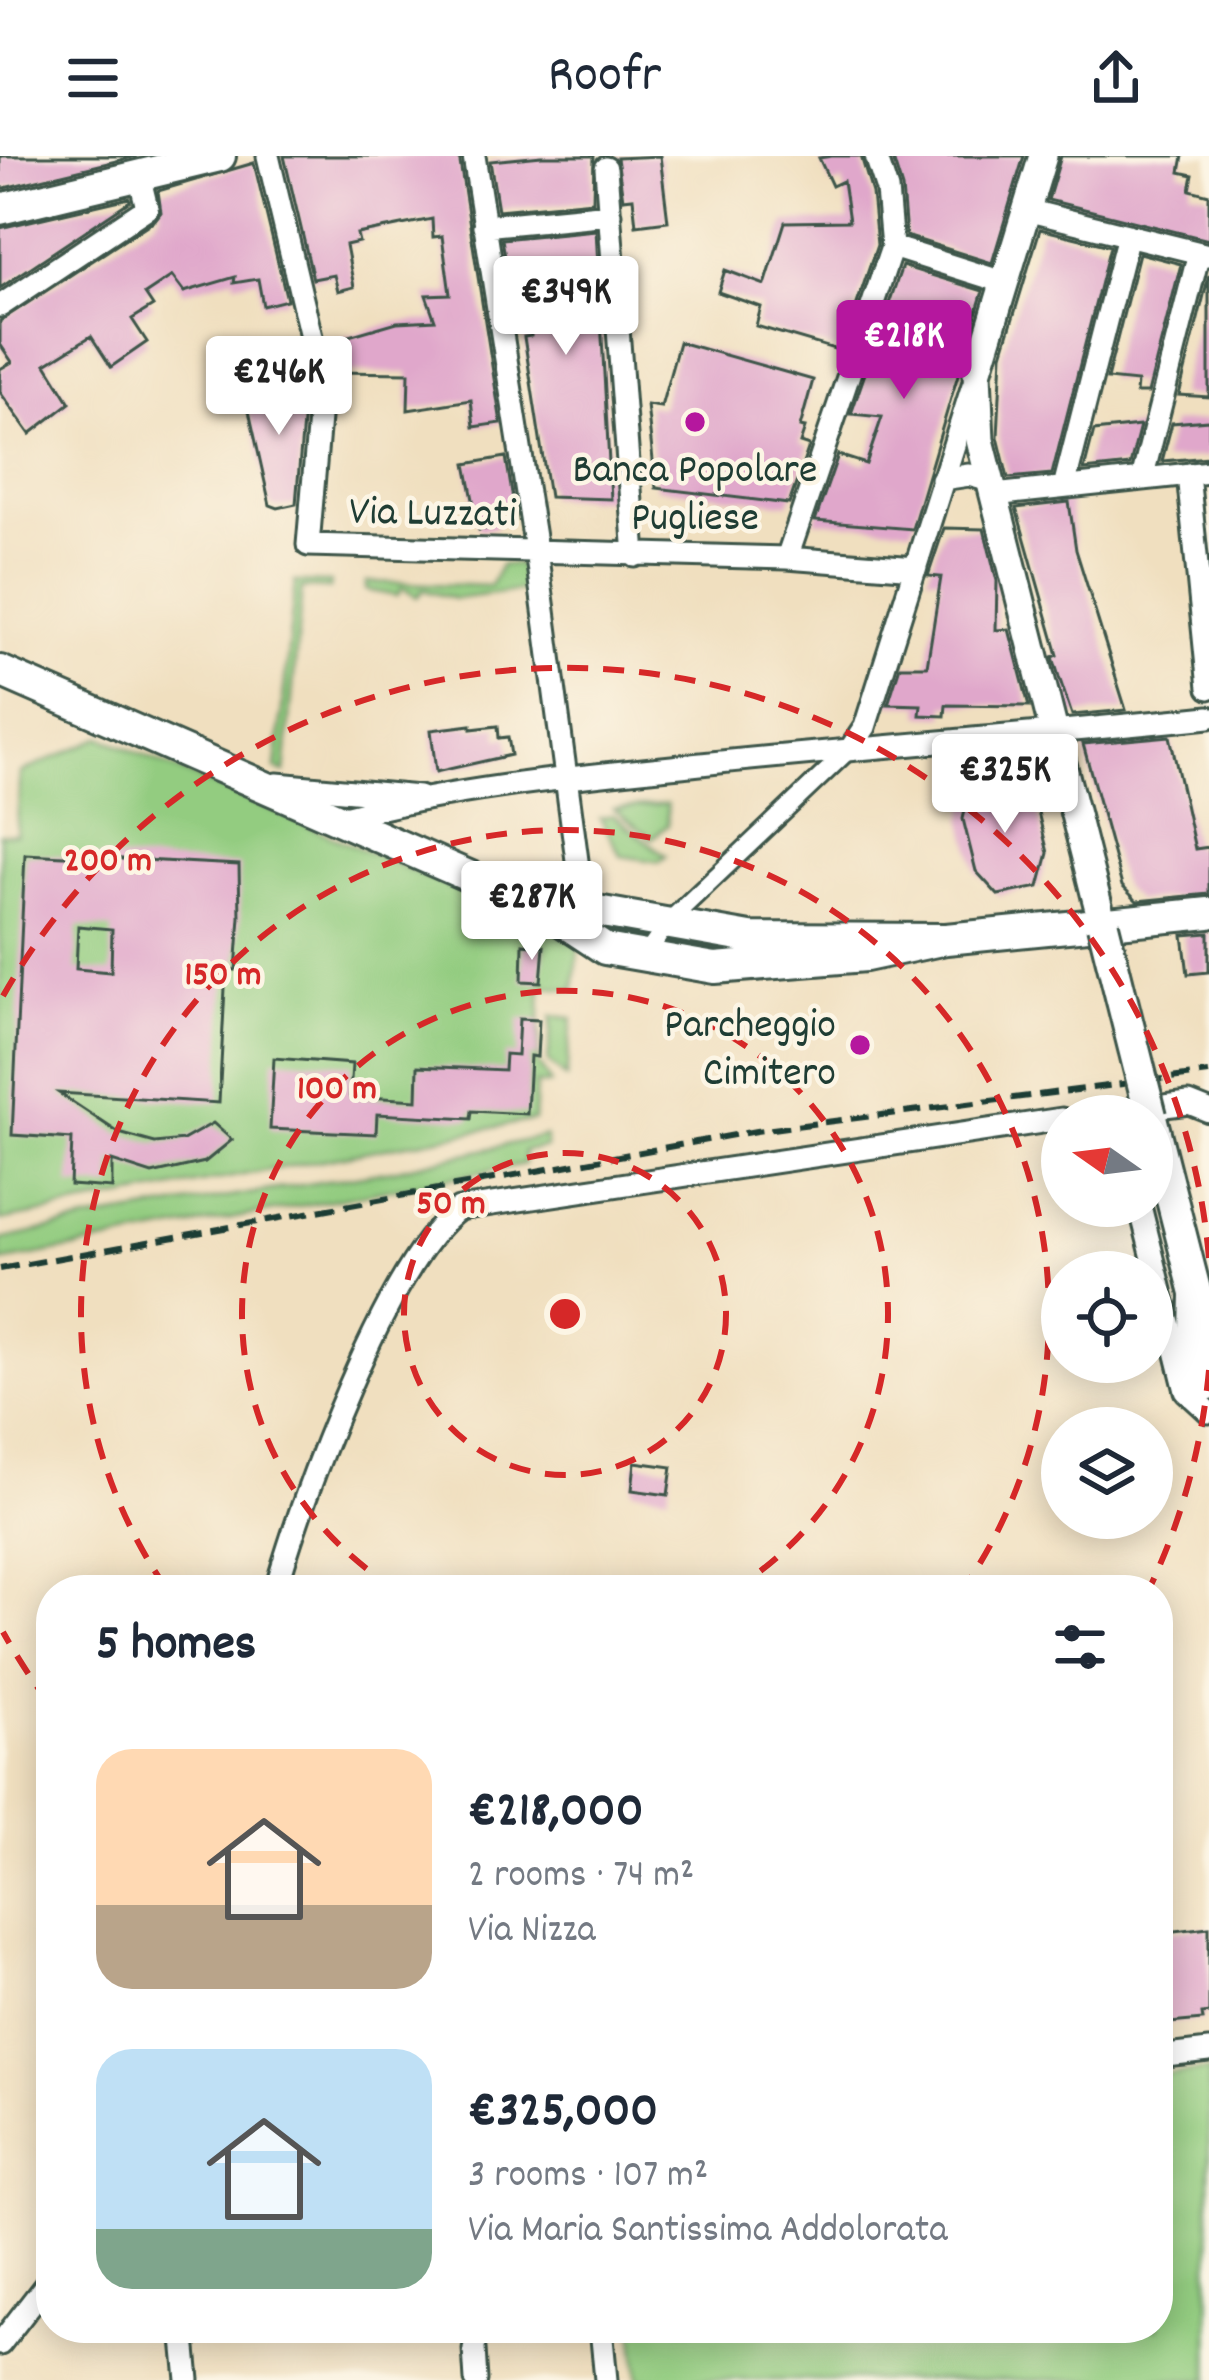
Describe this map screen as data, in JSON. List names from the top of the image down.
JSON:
{
  "streets": {
    "street": ["Via Luzzati"]
  },
  "places": ["Banca Popolare Pugliese", "Parcheggio Cimitero"],
  "north": "left",
  "page": {
    "header": "Roofr",
    "price": [
      "€349K",
      "€218K",
      "€246K",
      "€325K",
      "€287K"
    ],
    "heading": "5 homes",
    "list": [
      {
        "name": "€218,000",
        "note": "2 rooms · 74 m² · Via Nizza"
      },
      {
        "name": "€325,000",
        "note": "3 rooms · 107 m² · Via Maria Santissima Addolorata"
      }
    ]
  },
  "rings": [
    "200 m",
    "150 m",
    "100 m",
    "50 m"
  ]
}
